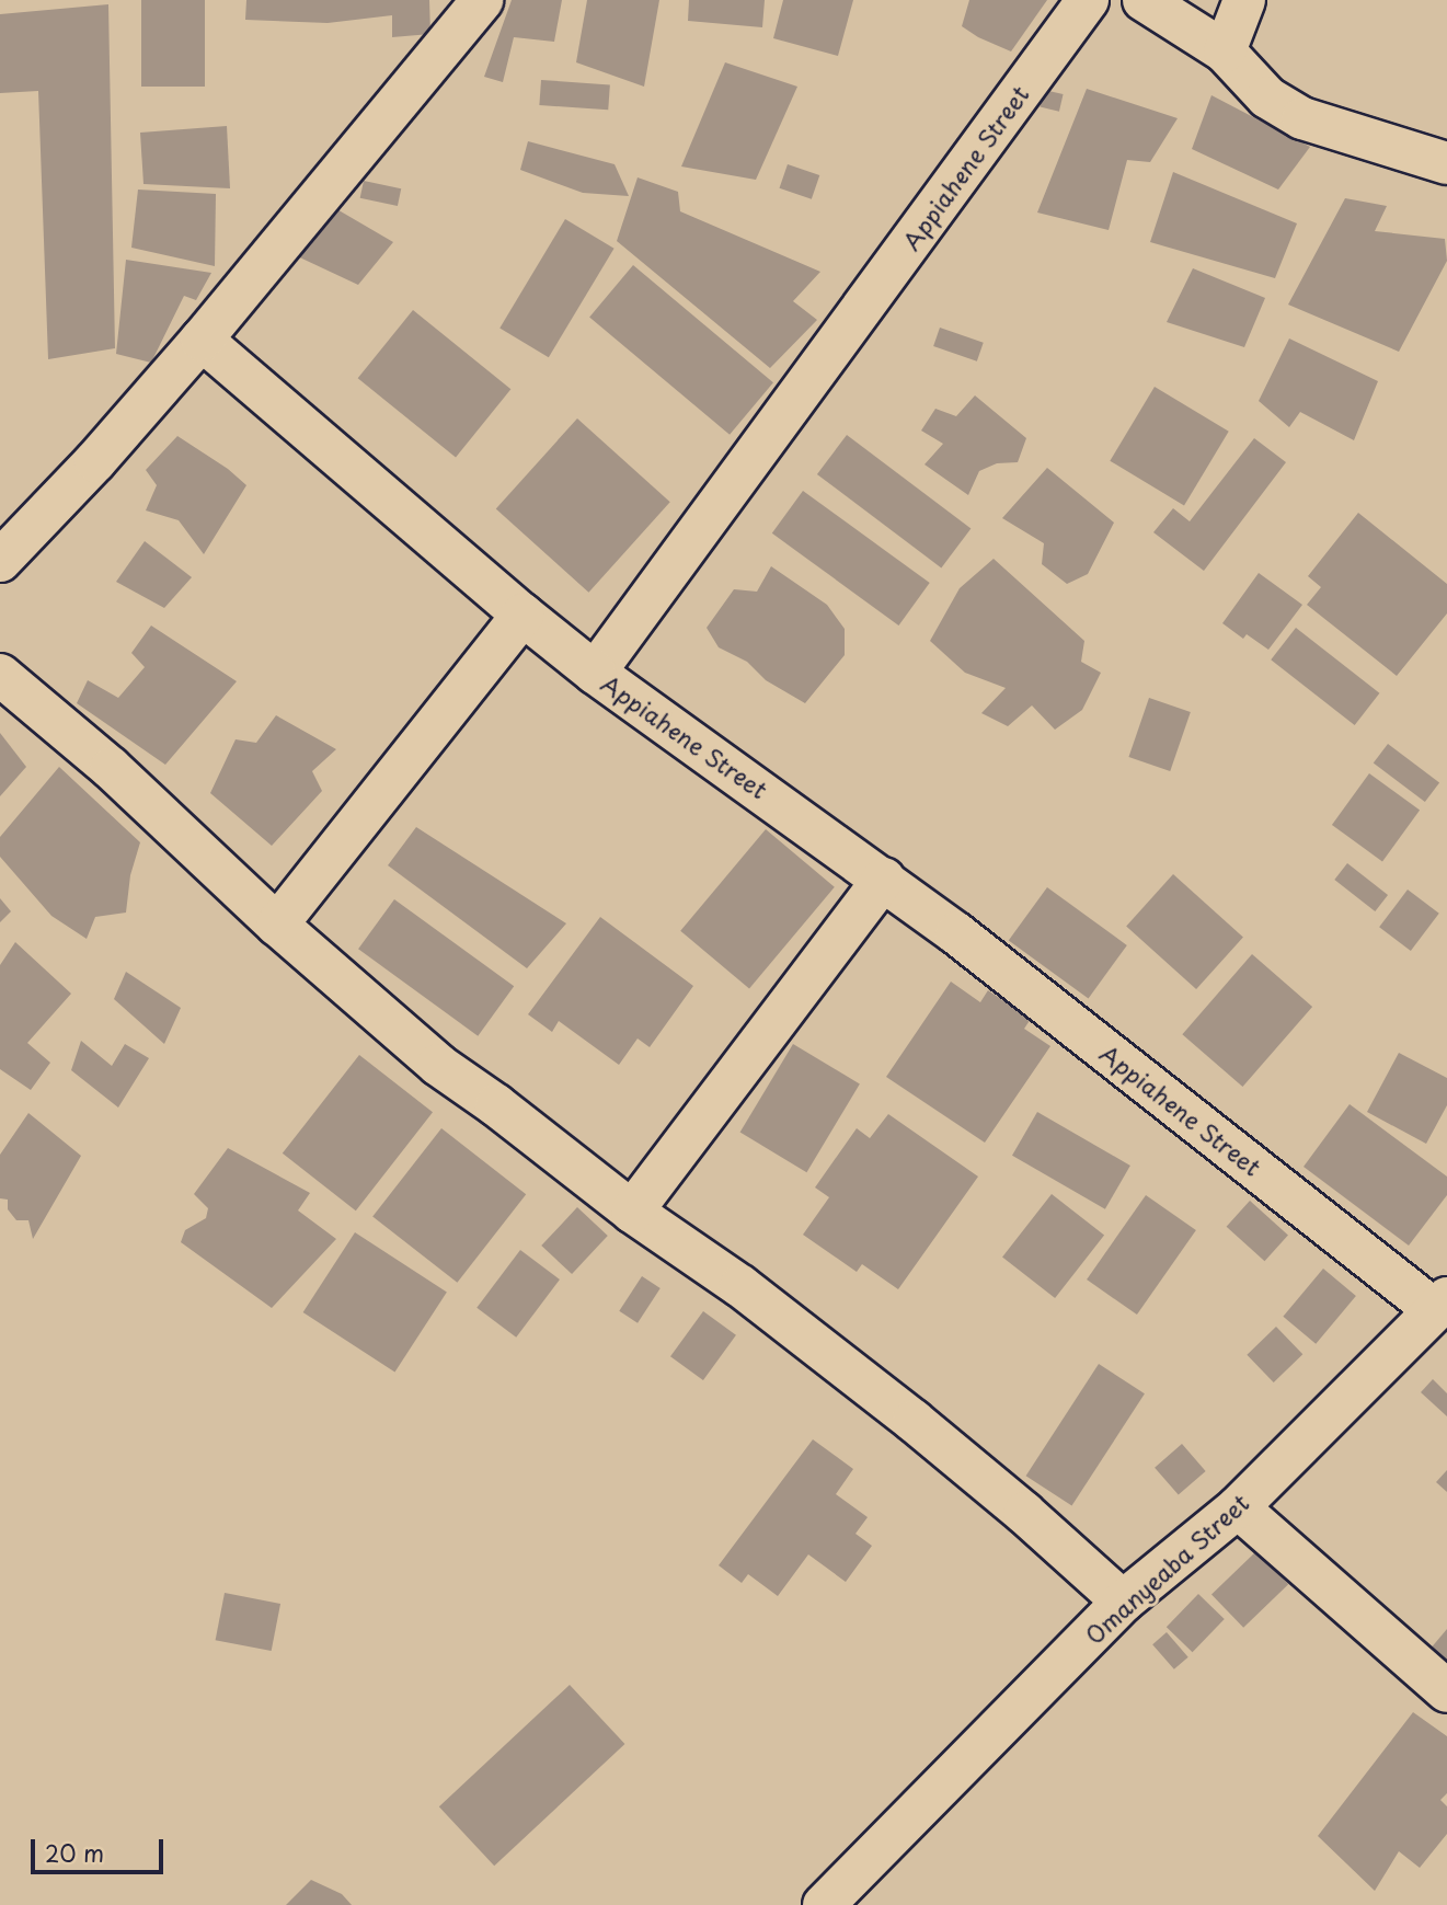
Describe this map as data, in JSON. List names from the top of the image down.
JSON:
{
  "streets": {
    "street": ["Appiahene Street", "Omanyeaba Street"]
  },
  "crossings": [
    ["Appiahene Street", "Omanyeaba Street"]
  ],
  "scale_bar": "20 m"
}
